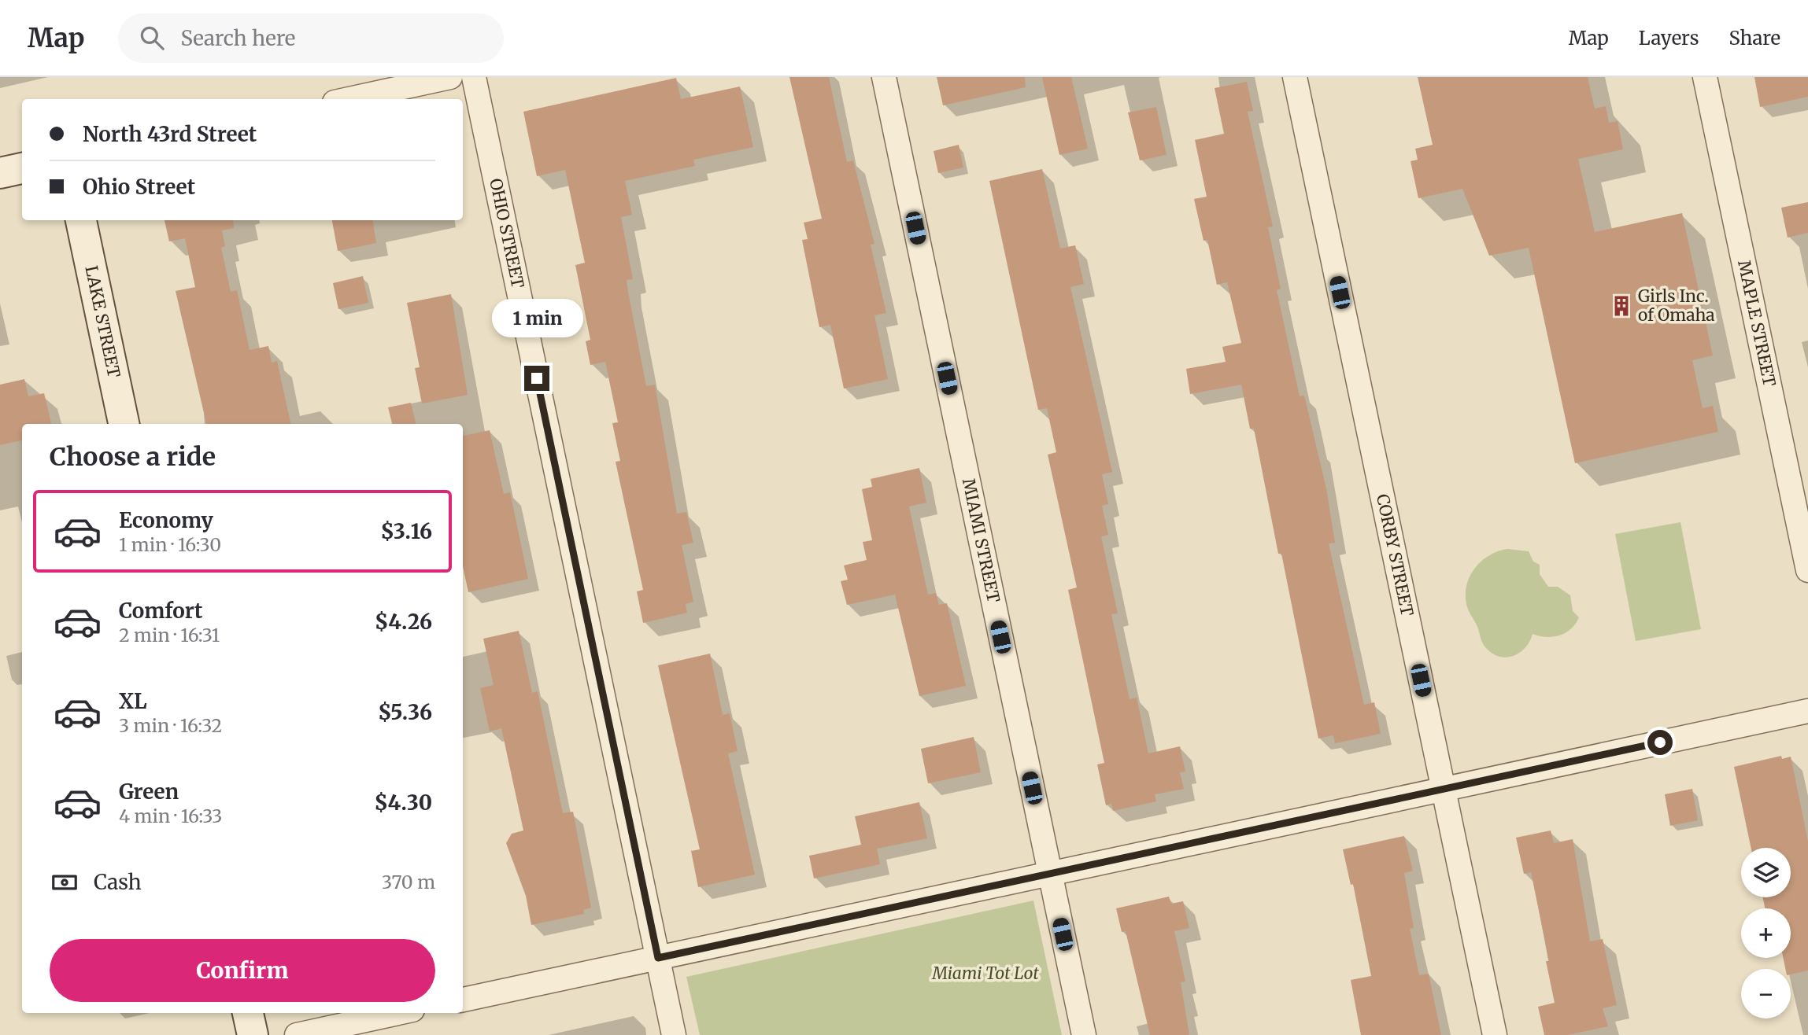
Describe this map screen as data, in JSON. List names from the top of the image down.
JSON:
{
  "streets": {
    "main road": ["LAKE STREET"],
    "street": [
      "OHIO STREET",
      "MAPLE STREET",
      "MIAMI STREET",
      "CORBY STREET"
    ]
  },
  "parks": ["Miami Tot Lot"],
  "places": {
    "building": ["Girls Inc. of Omaha"]
  },
  "page": {
    "header": "Map",
    "search": "Search here",
    "nav": ["Map", "Layers", "Share"],
    "banner": ["North 43rd Street", "Ohio Street"],
    "bubble": "1 min",
    "heading": "Choose a ride",
    "list": [
      {
        "name": "Economy",
        "note": "1 min · 16:30",
        "value": "$3.16"
      },
      {
        "name": "Comfort",
        "note": "2 min · 16:31",
        "value": "$4.26"
      },
      {
        "name": "XL",
        "note": "3 min · 16:32",
        "value": "$5.36"
      },
      {
        "name": "Green",
        "note": "4 min · 16:33",
        "value": "$4.30"
      }
    ],
    "map_buttons": ["+", "−"],
    "pay": ["Cash", "370 m"],
    "buttons": "Confirm"
  }
}
